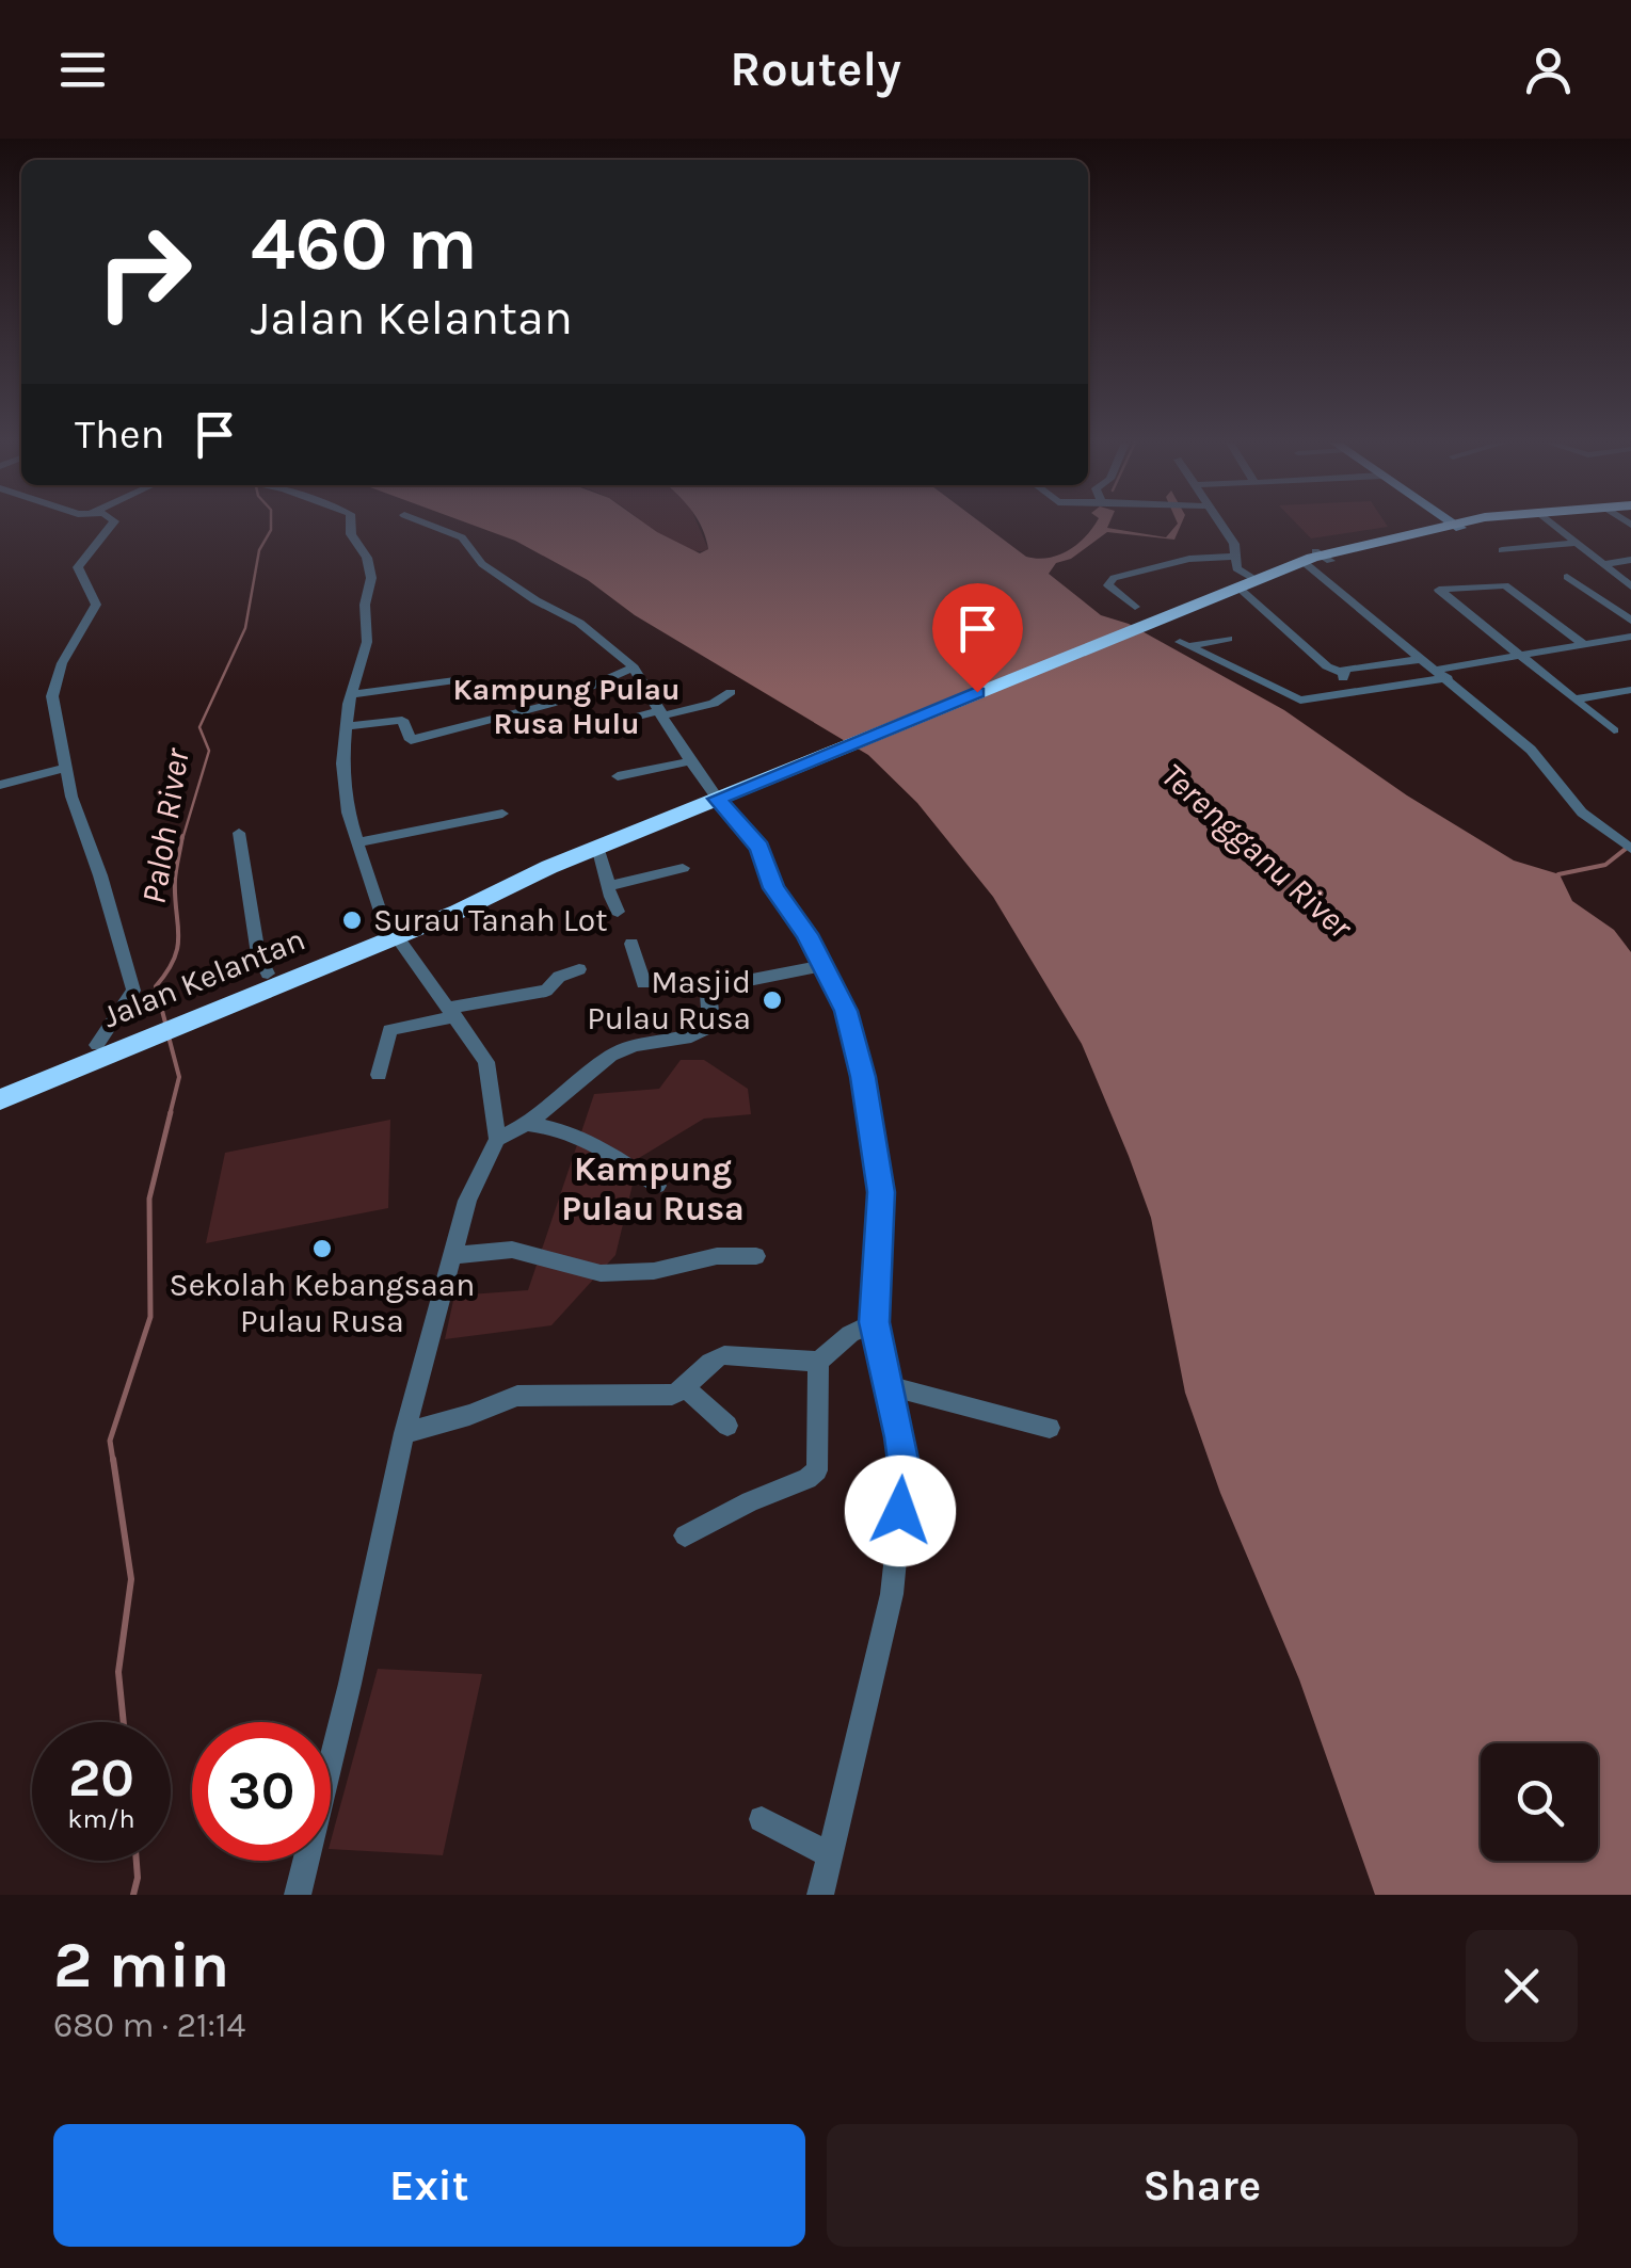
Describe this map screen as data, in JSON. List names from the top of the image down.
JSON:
{
  "streets": {
    "highway": ["Jalan Kelantan"]
  },
  "districts": ["Kampung Pulau Rusa Hulu", "Kampung Pulau Rusa"],
  "water": ["Paloh River", "Terengganu River"],
  "places": ["Surau Tanah Lot", "Masjid Pulau Rusa", "Sekolah Kebangsaan Pulau Rusa"],
  "page": {
    "header": "Routely",
    "turn": ["460 m", "Jalan Kelantan"],
    "then": "Then",
    "speed": "20 km/h",
    "limit": "30",
    "heading": ["2 min", "680 m · 21:14"],
    "buttons": ["Exit", "Share"]
  }
}
